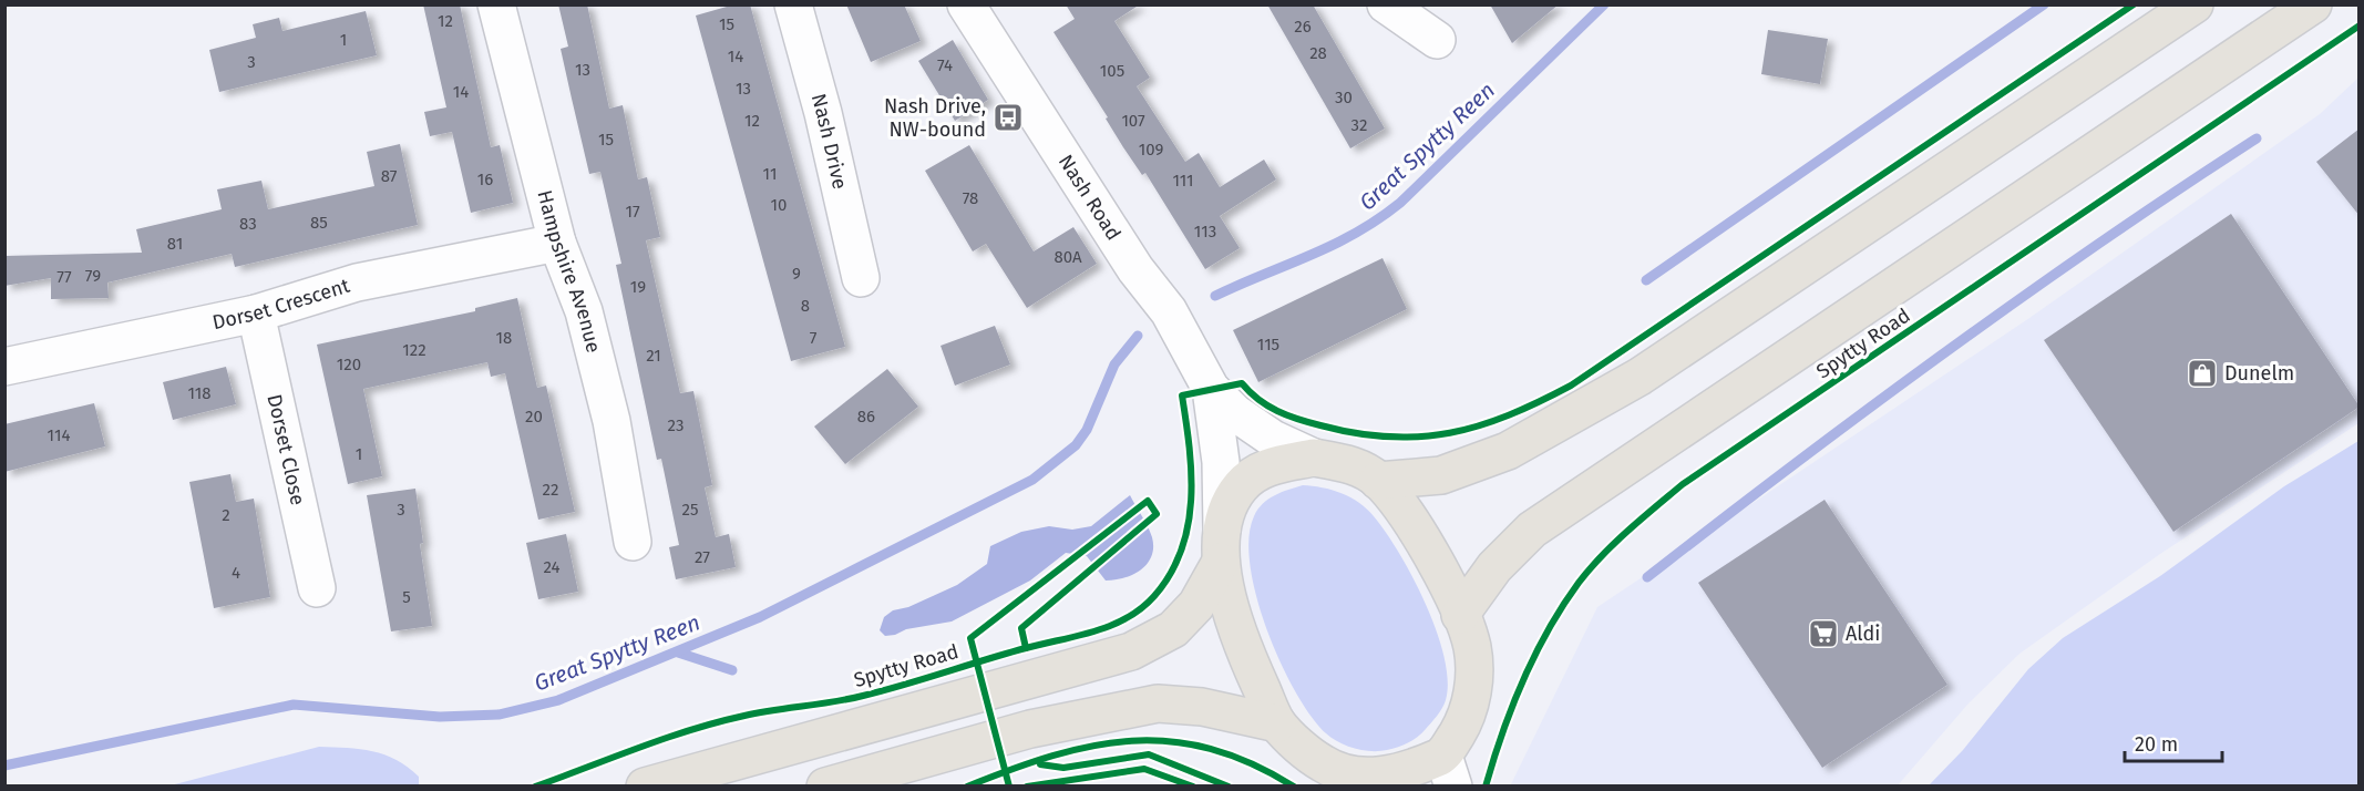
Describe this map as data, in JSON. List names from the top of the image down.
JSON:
{
  "streets": {
    "main road": ["Spytty Road"],
    "street": [
      "Nash Drive",
      "Nash Road",
      "Hampshire Avenue",
      "Dorset Crescent",
      "Dorset Close"
    ]
  },
  "crossings": [
    ["Hampshire Avenue", "Dorset Crescent"],
    ["Dorset Crescent", "Dorset Close"]
  ],
  "water": ["Great Spytty Reen"],
  "places": {
    "bus stop": ["Nash Drive, NW-bound"],
    "shop": ["Dunelm"],
    "supermarket": ["Aldi"]
  },
  "house_numbers": [
    "12",
    "15",
    "26",
    "1",
    "28",
    "14",
    "3",
    "74",
    "13",
    "105",
    "13",
    "14",
    "30",
    "12",
    "107",
    "32",
    "15",
    "109",
    "11",
    "87",
    "16",
    "111",
    "78",
    "10",
    "17",
    "85",
    "83",
    "113",
    "81",
    "80A",
    "9",
    "79",
    "77",
    "19",
    "8",
    "18",
    "7",
    "115",
    "122",
    "21",
    "120",
    "118",
    "20",
    "86",
    "23",
    "114",
    "1",
    "22",
    "3",
    "25",
    "2",
    "27",
    "24",
    "4",
    "5"
  ],
  "scale_bar": "20 m"
}
